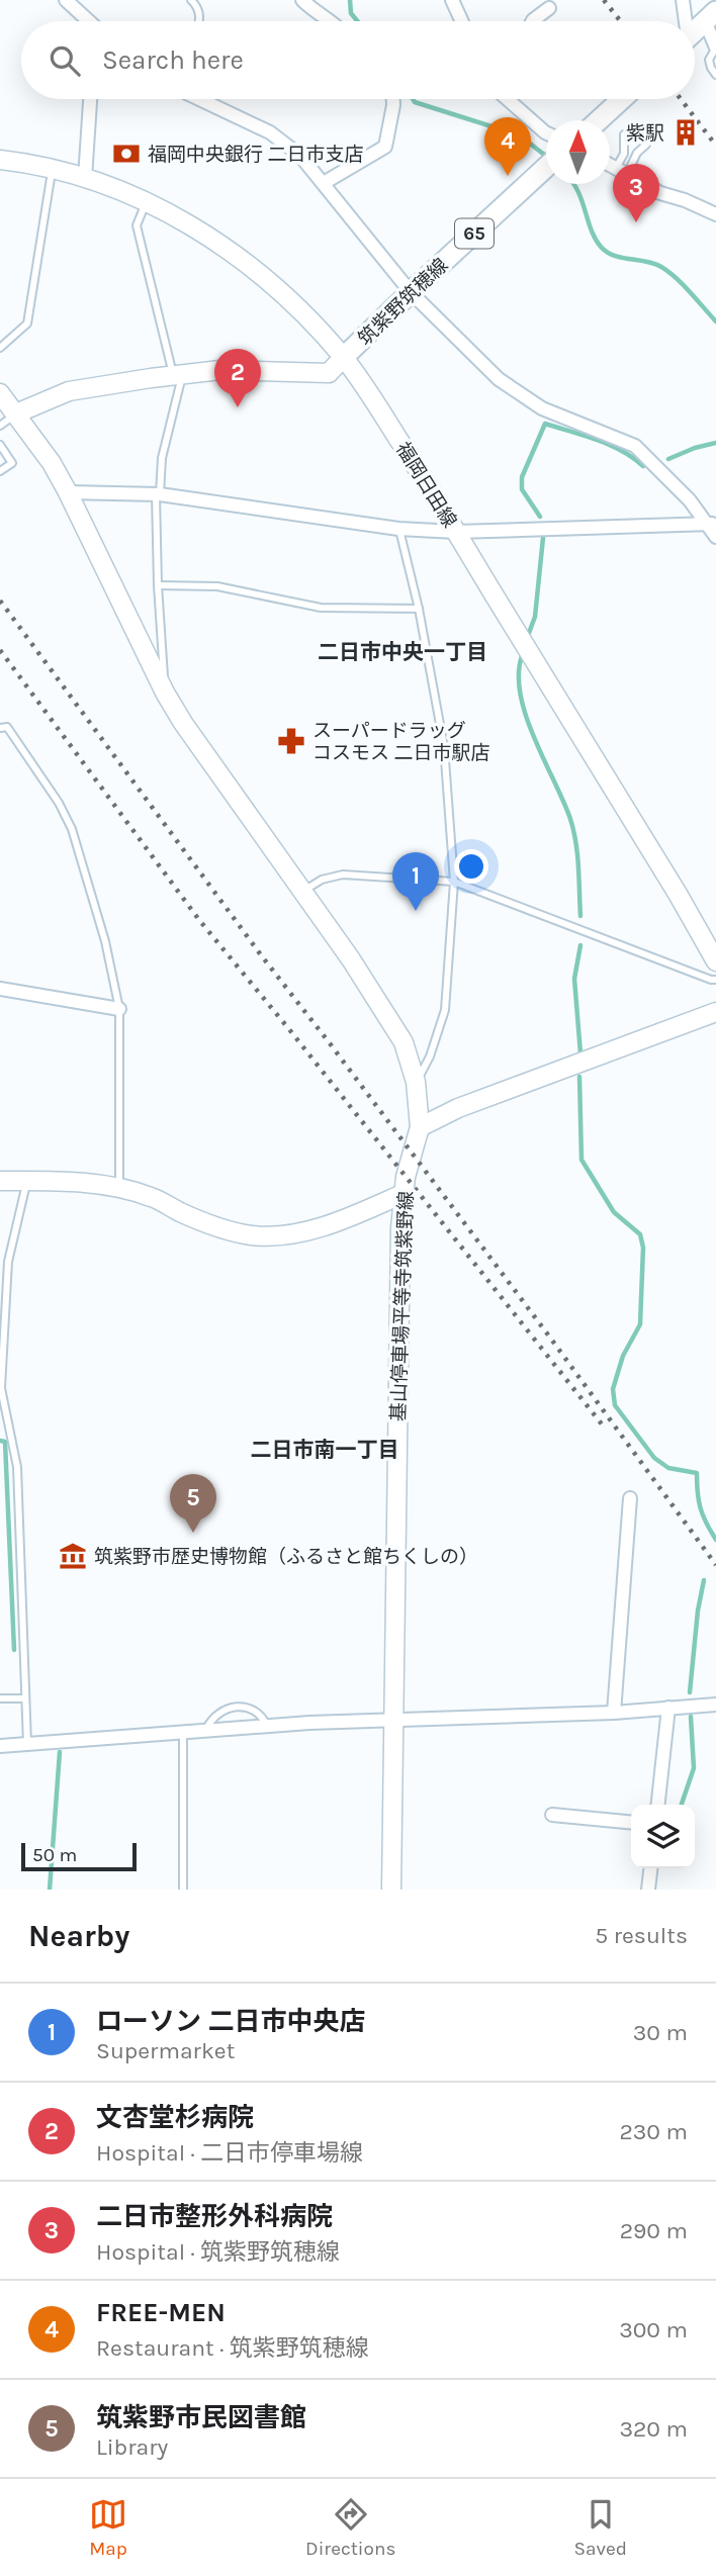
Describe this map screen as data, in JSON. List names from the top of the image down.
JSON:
{
  "streets": {
    "main road": [
      "65",
      "筑紫野筑穂線",
      "福岡日田線",
      "基山停車場平等寺筑紫野線"
    ]
  },
  "crossings": [
    ["筑紫野筑穂線", "福岡日田線"]
  ],
  "districts": ["二日市中央一丁目", "二日市南一丁目"],
  "places": {
    "building": ["紫駅"],
    "bank": ["福岡中央銀行 二日市支店"],
    "pharmacy": ["スーパードラッグ コスモス 二日市駅店"],
    "museum": ["筑紫野市歴史博物館（ふるさと館ちくしの）"]
  },
  "scale_bar": "50 m",
  "north": "top",
  "page": {
    "search": "Search here",
    "pins": [
      "4",
      "3",
      "2",
      "1",
      "5"
    ],
    "scale": "50 m",
    "heading": ["Nearby", "5 results"],
    "list": [
      {
        "mark": "1",
        "name": "ローソン 二日市中央店",
        "note": "Supermarket",
        "value": "30 m"
      },
      {
        "mark": "2",
        "name": "文杏堂杉病院",
        "note": "Hospital · 二日市停車場線",
        "value": "230 m"
      },
      {
        "mark": "3",
        "name": "二日市整形外科病院",
        "note": "Hospital · 筑紫野筑穂線",
        "value": "290 m"
      },
      {
        "mark": "4",
        "name": "FREE-MEN",
        "note": "Restaurant · 筑紫野筑穂線",
        "value": "300 m"
      },
      {
        "mark": "5",
        "name": "筑紫野市民図書館",
        "note": "Library",
        "value": "320 m"
      }
    ],
    "nav": ["Map", "Directions", "Saved"]
  }
}
